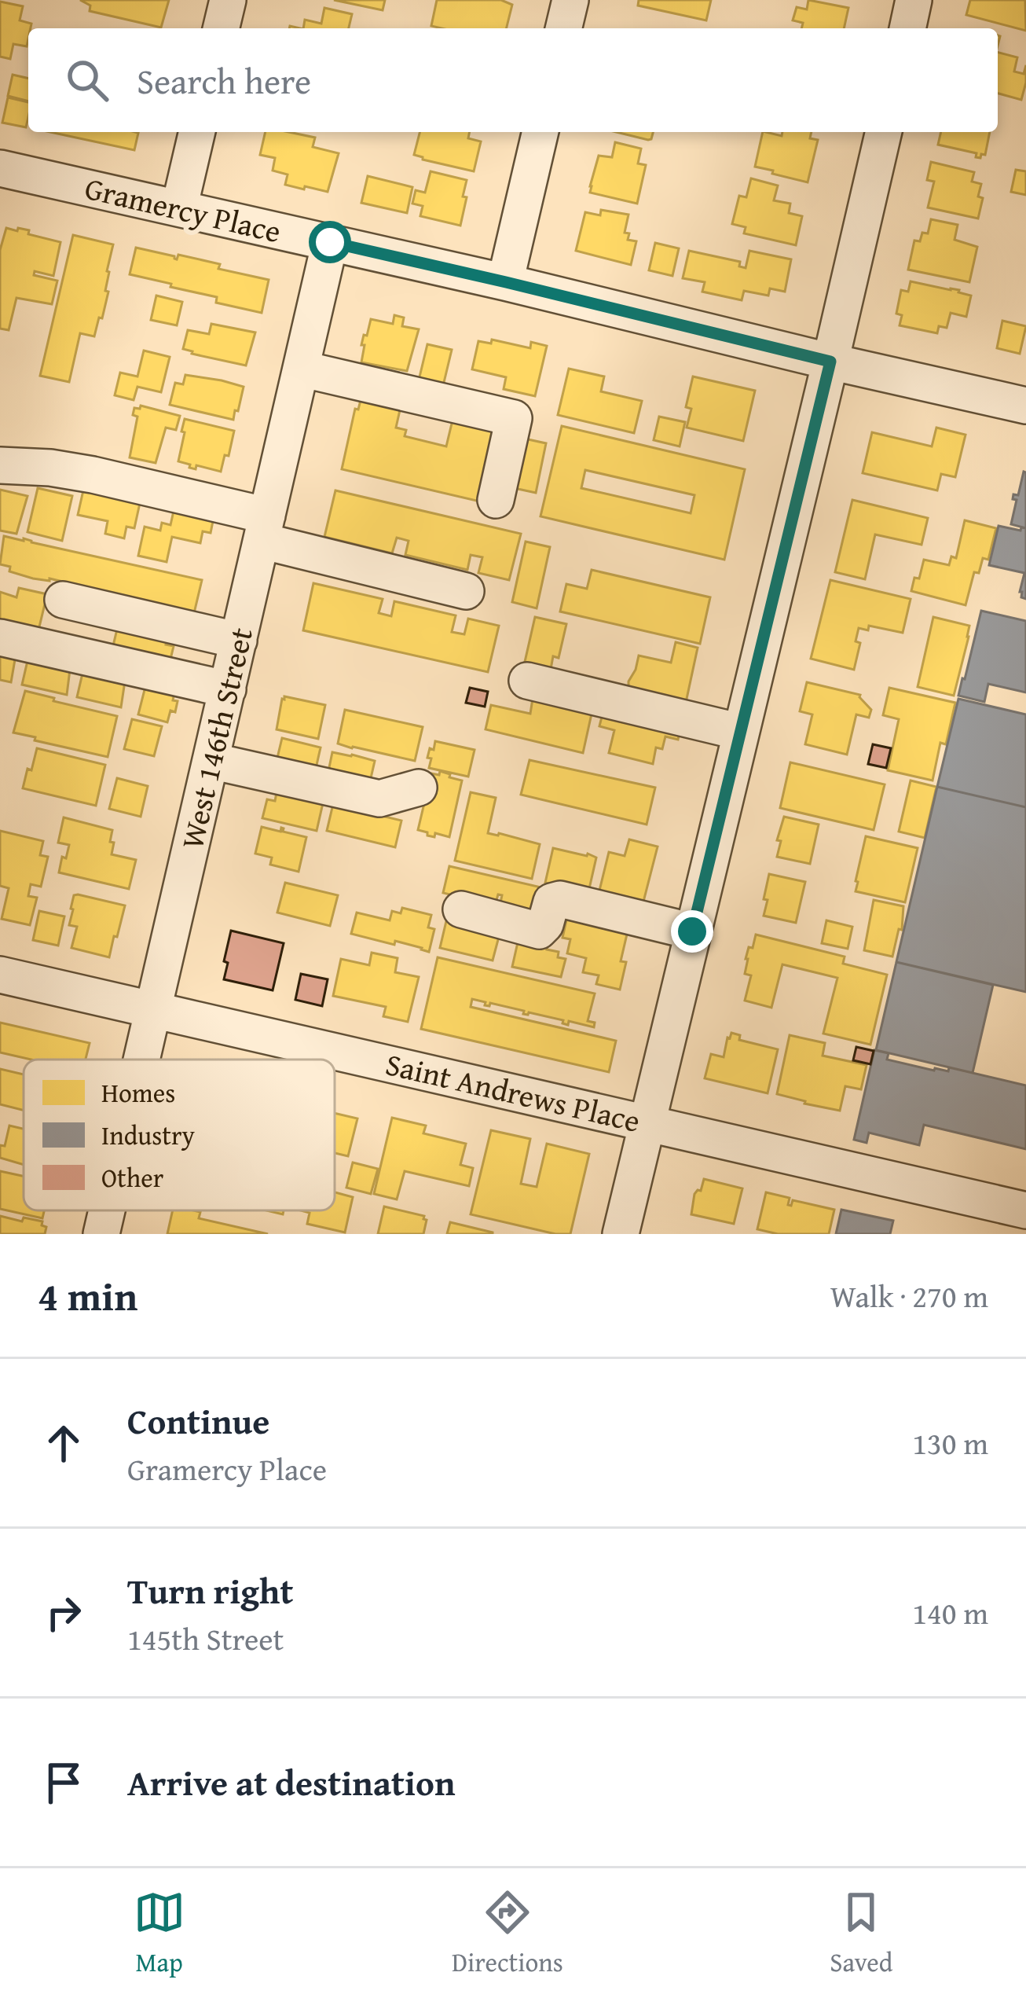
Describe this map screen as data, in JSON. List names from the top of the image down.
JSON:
{
  "streets": {
    "street": ["Gramercy Place", "West 146th Street", "Saint Andrews Place"]
  },
  "crossings": [
    ["Gramercy Place", "West 146th Street"],
    ["West 146th Street", "Saint Andrews Place"]
  ],
  "legend": ["Homes", "Industry", "Other"],
  "page": {
    "search": "Search here",
    "heading": ["4 min", "Walk · 270 m"],
    "list": [
      ["Continue", "Gramercy Place", "130 m"],
      ["Turn right", "145th Street", "140 m"],
      "Arrive at destination"
    ],
    "nav": ["Map", "Directions", "Saved"]
  }
}
